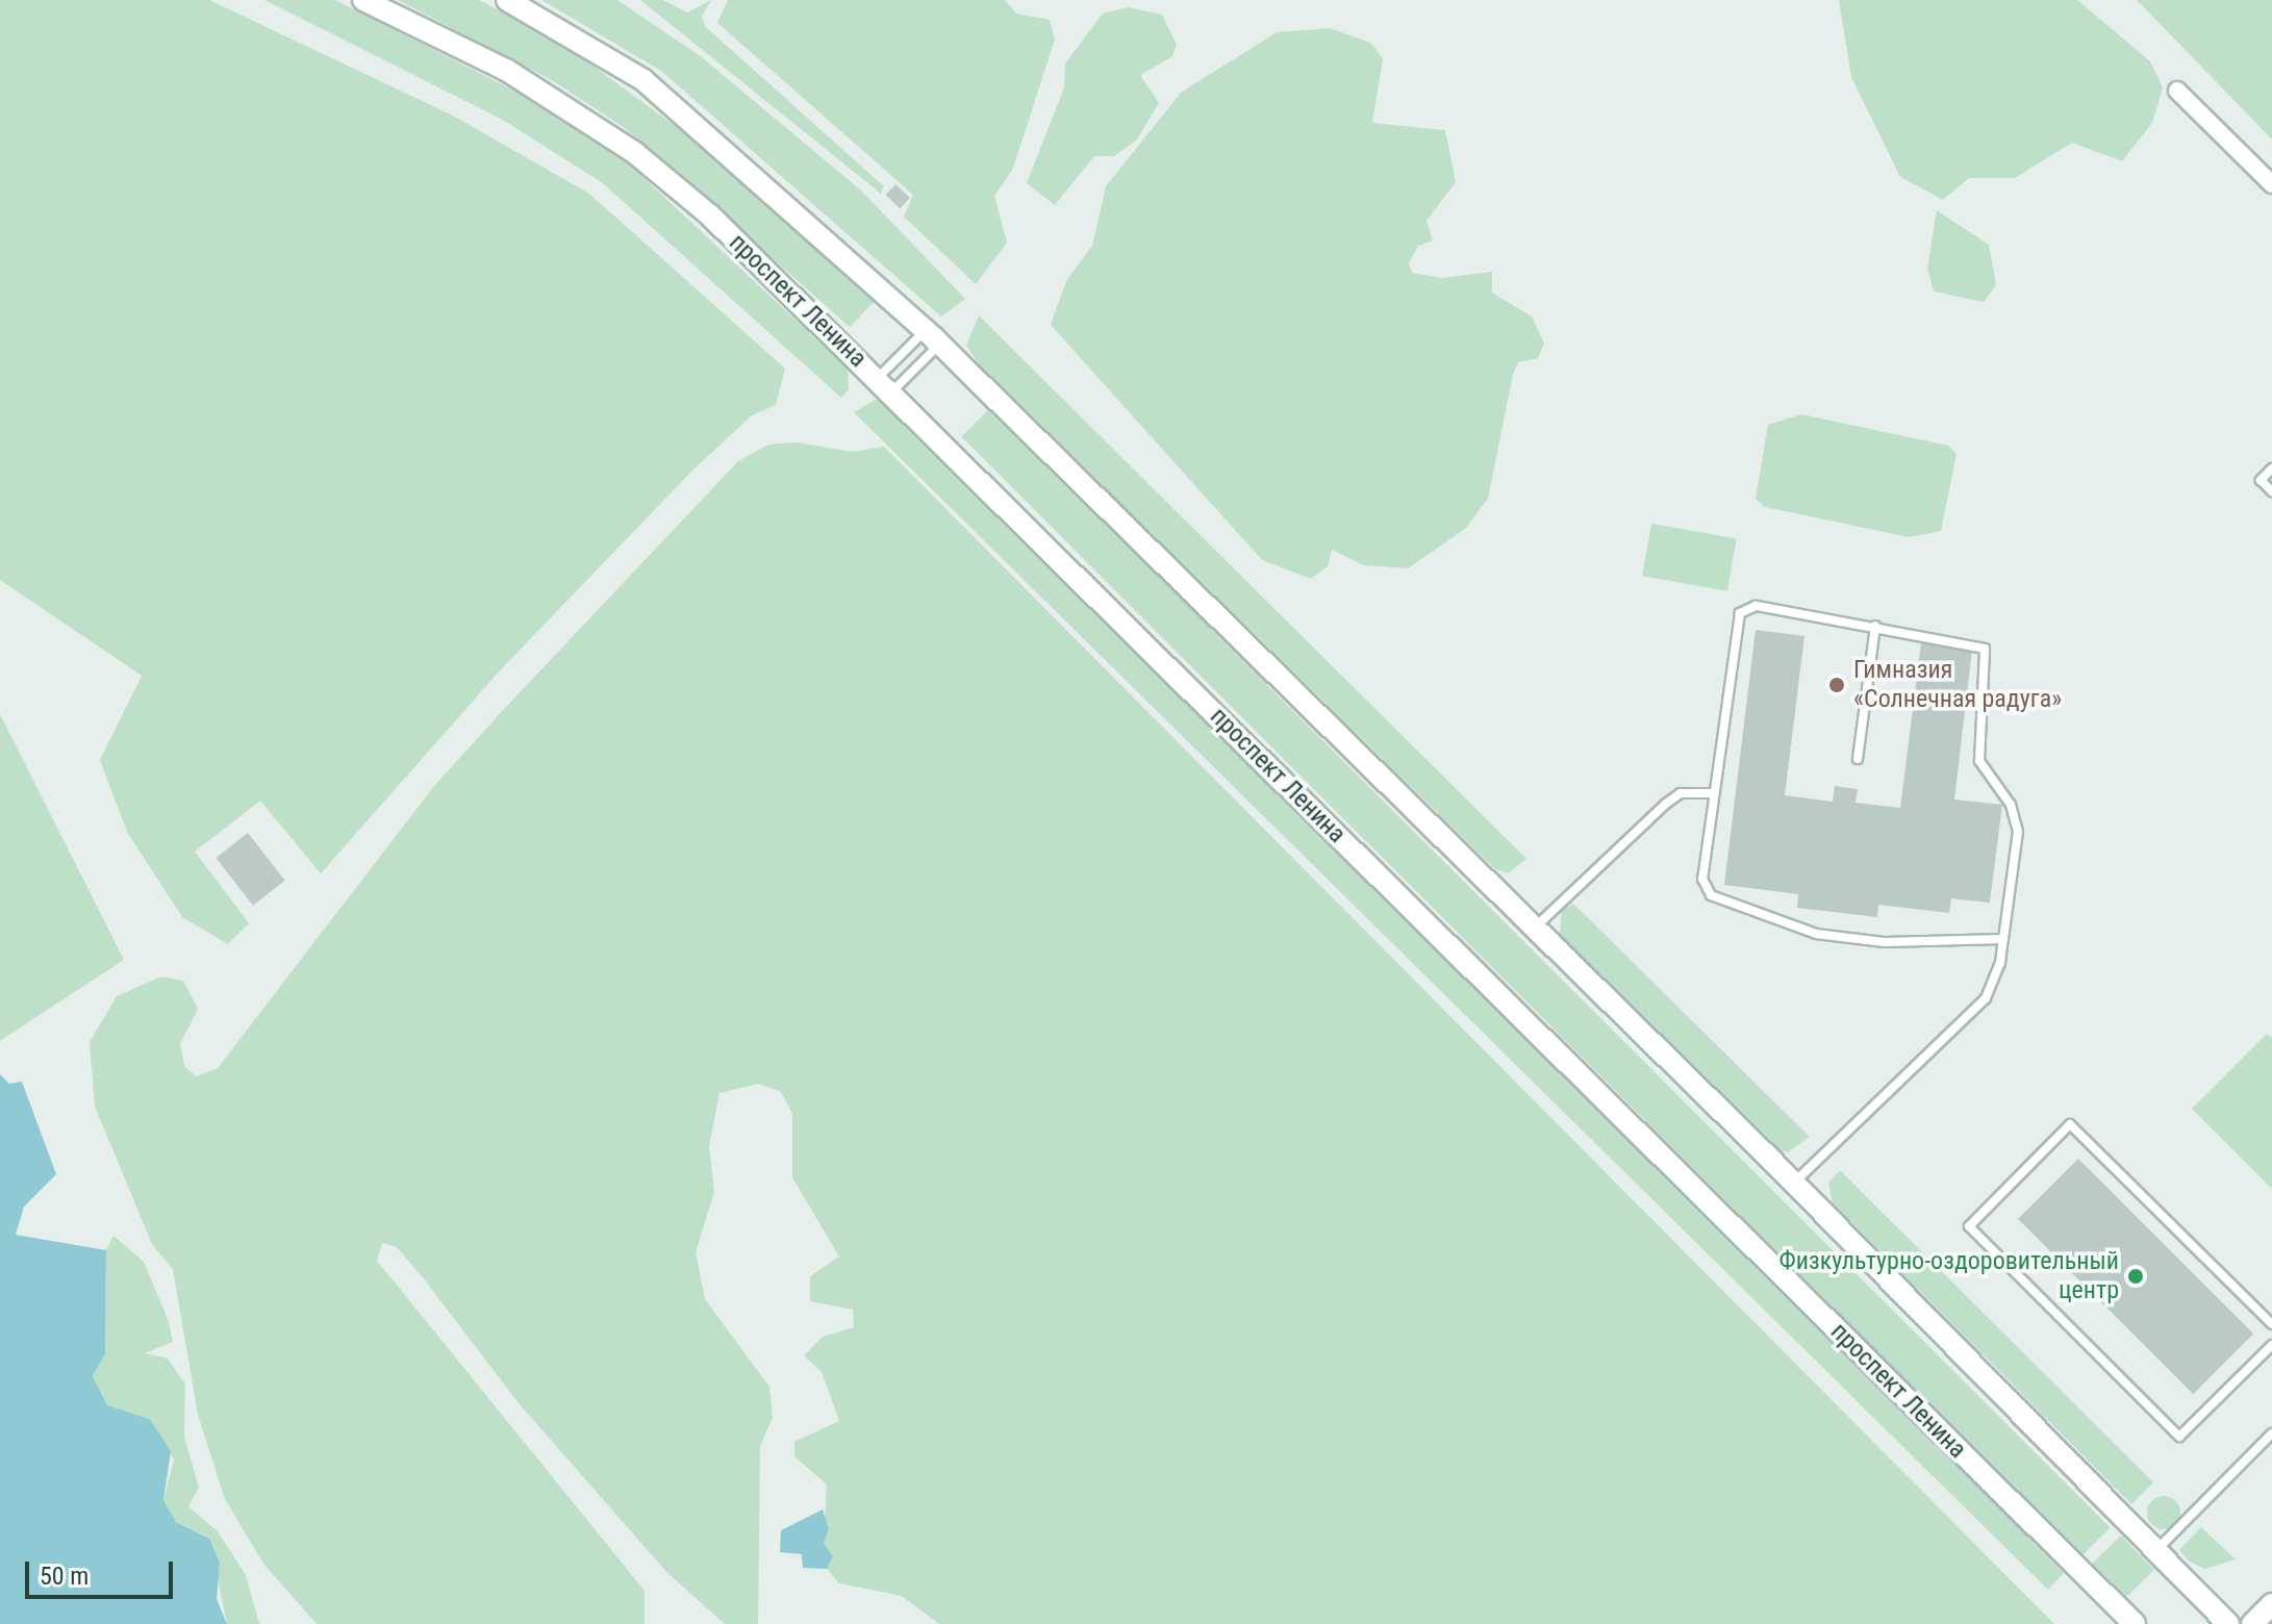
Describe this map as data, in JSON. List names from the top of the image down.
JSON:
{
  "streets": {
    "street": ["проспект Ленина"]
  },
  "places": ["Гимназия «Солнечная радуга»", "Физкультурно-оздоровительный центр"],
  "scale_bar": "50 m"
}
